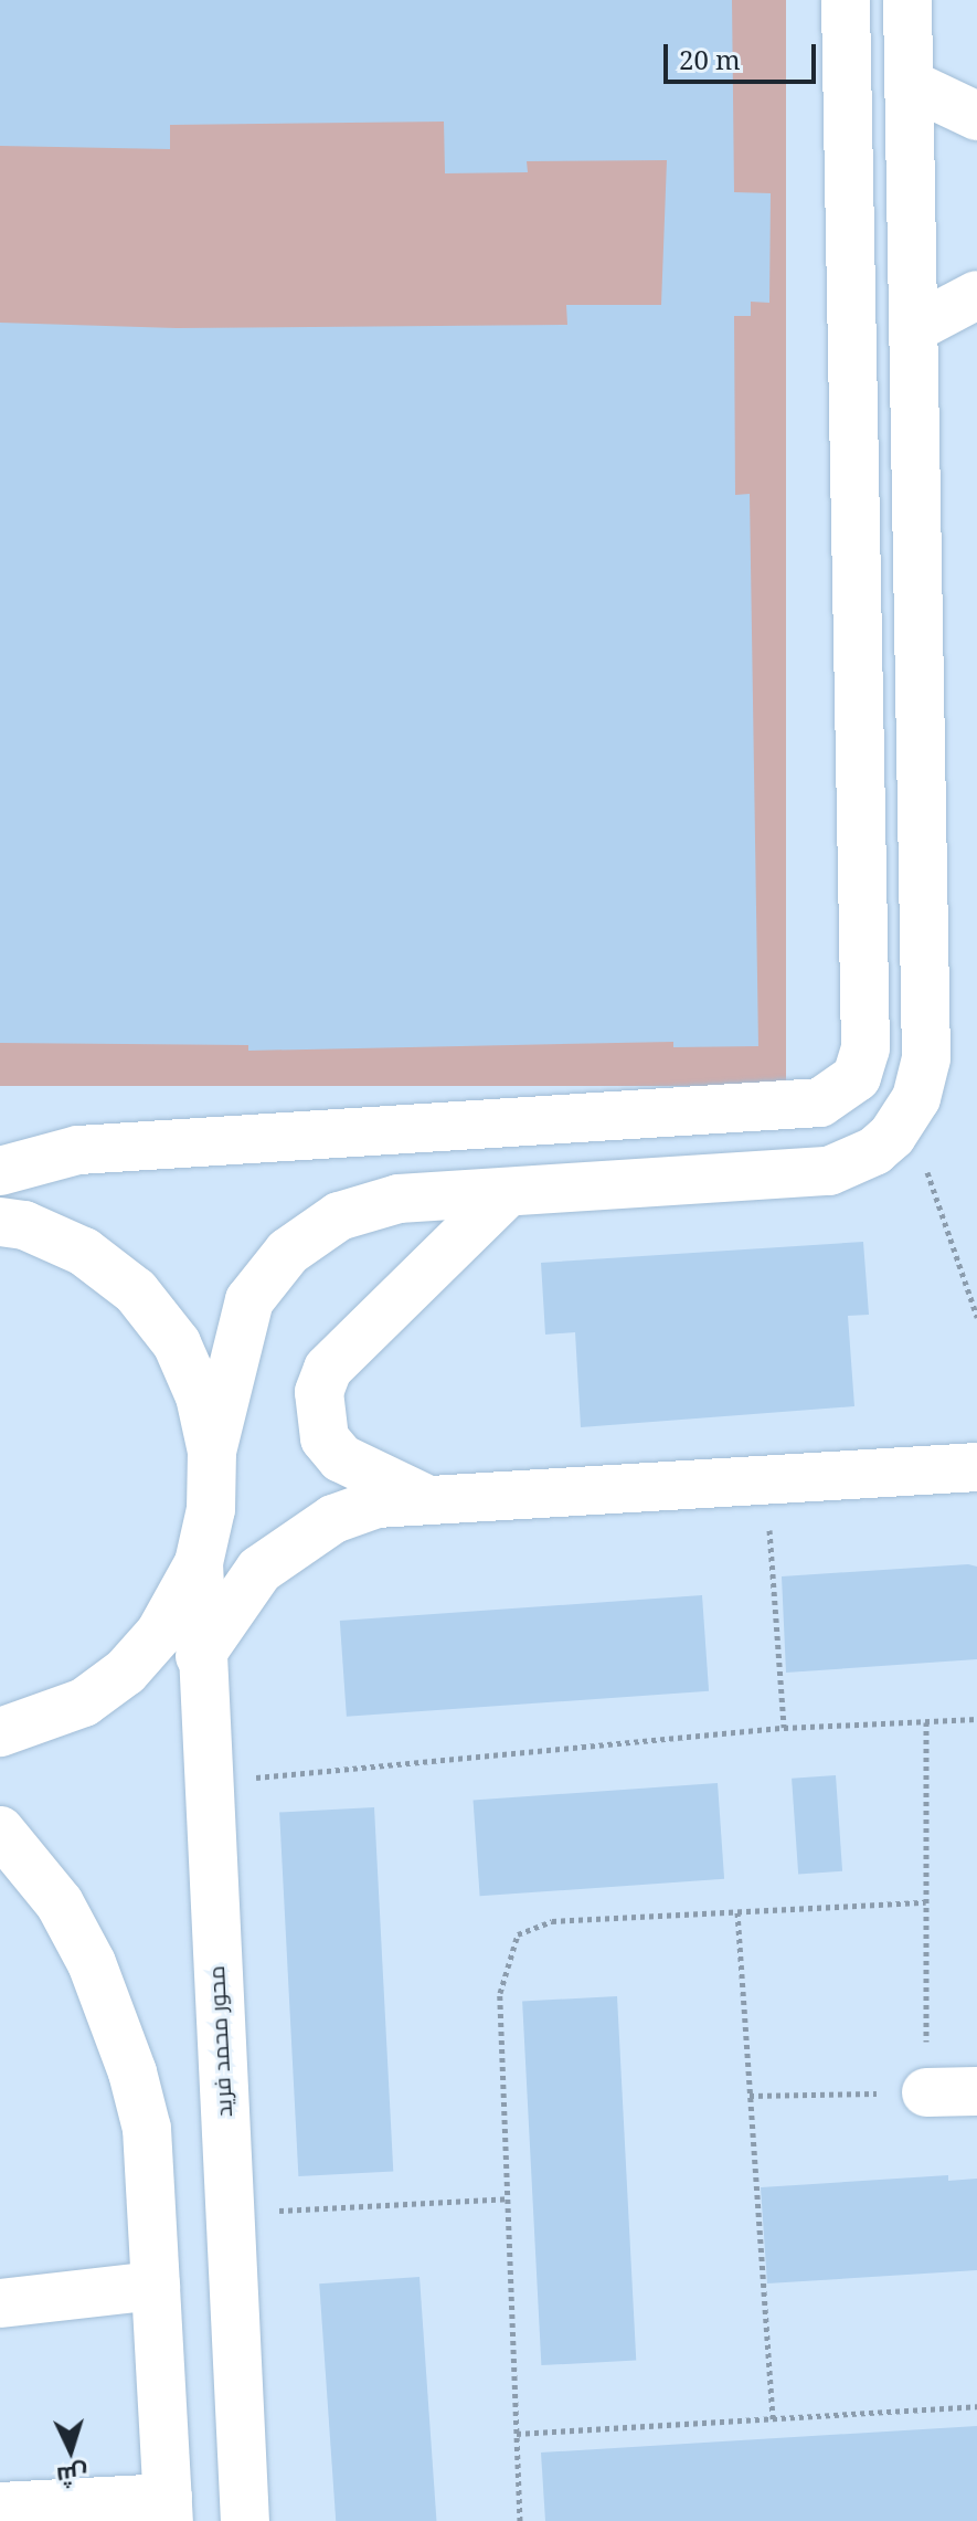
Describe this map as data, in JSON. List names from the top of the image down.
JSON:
{
  "streets": {
    "main road": ["محور محمد فريد"]
  },
  "scale_bar": "20 m",
  "north": "bottom"
}
